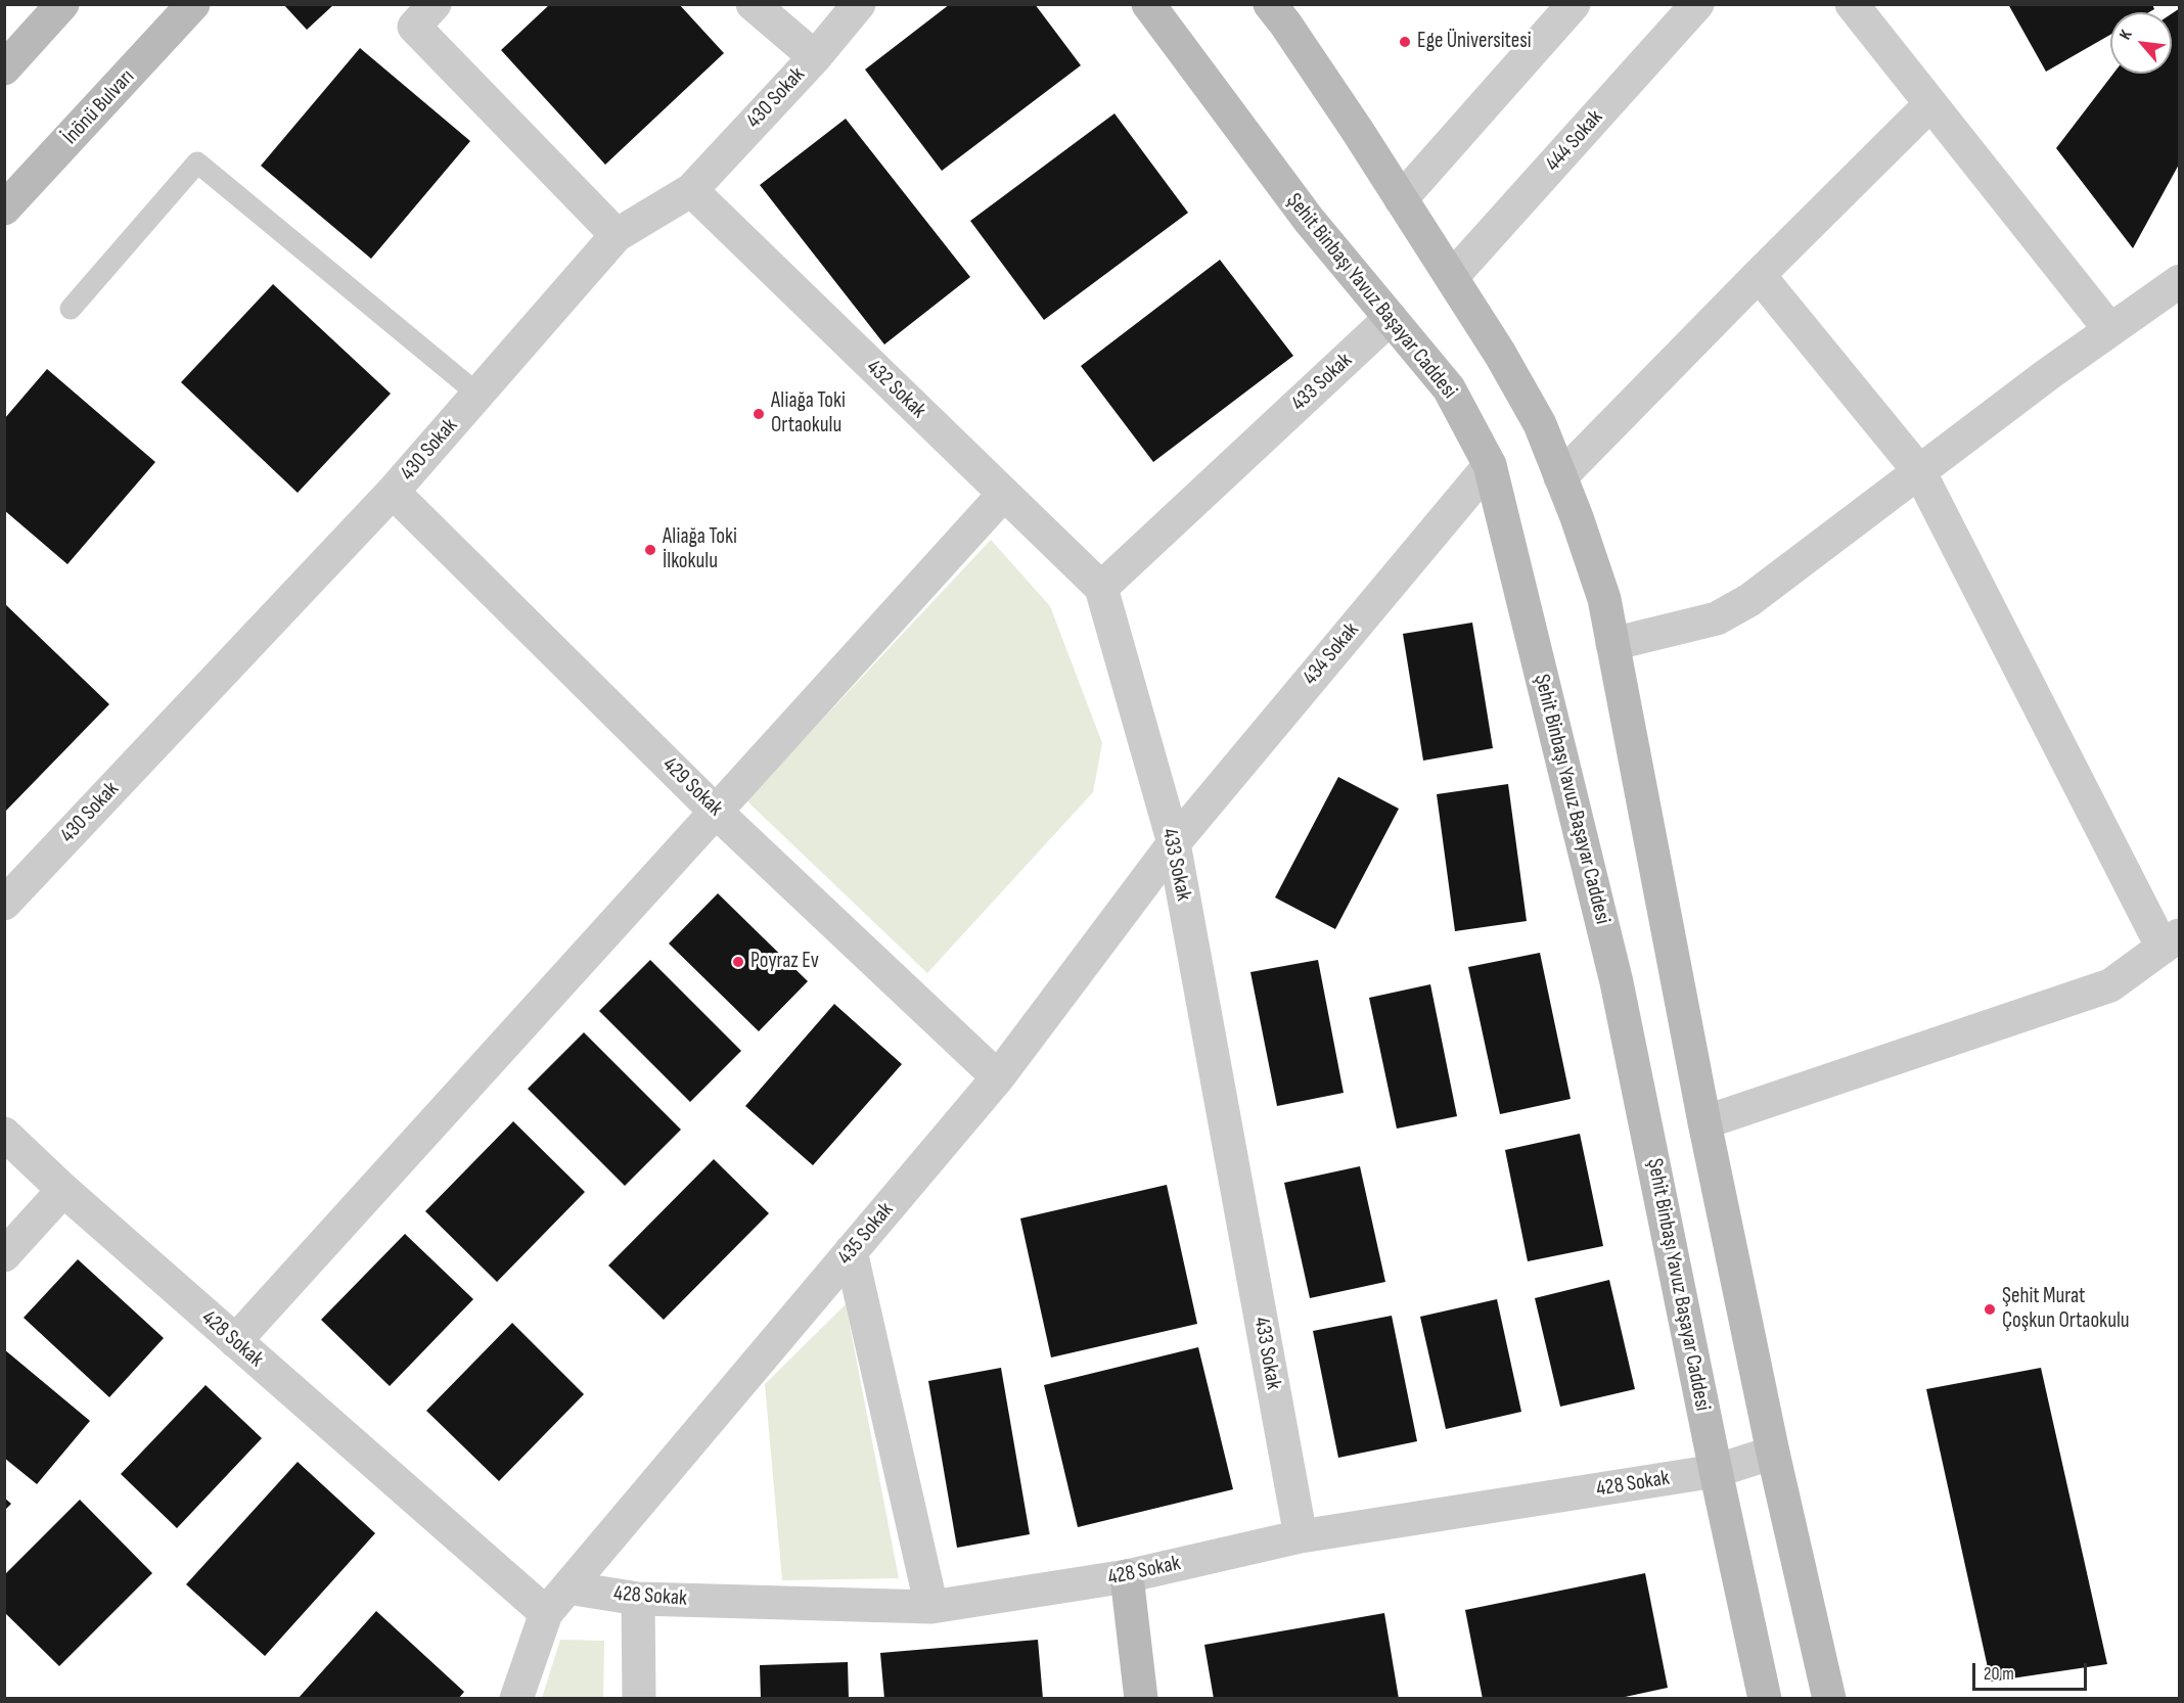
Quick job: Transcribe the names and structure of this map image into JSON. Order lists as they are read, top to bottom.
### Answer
{
  "streets": {
    "street": [
      "430 Sokak",
      "İnönü Bulvarı",
      "444 Sokak",
      "Şehit Binbaşı Yavuz Başayar Caddesi",
      "433 Sokak",
      "432 Sokak",
      "434 Sokak",
      "429 Sokak",
      "435 Sokak",
      "428 Sokak"
    ]
  },
  "crossings": [
    ["430 Sokak", "432 Sokak"],
    ["430 Sokak", "429 Sokak"],
    ["Şehit Binbaşı Yavuz Başayar Caddesi", "433 Sokak"],
    ["Şehit Binbaşı Yavuz Başayar Caddesi", "434 Sokak"],
    ["Şehit Binbaşı Yavuz Başayar Caddesi", "428 Sokak"],
    ["433 Sokak", "432 Sokak"],
    ["433 Sokak", "434 Sokak"],
    ["433 Sokak", "435 Sokak"],
    ["433 Sokak", "428 Sokak"],
    ["434 Sokak", "435 Sokak"],
    ["429 Sokak", "435 Sokak"],
    ["435 Sokak", "428 Sokak"]
  ],
  "places": [
    "Ege Üniversitesi",
    "Aliağa Toki Ortaokulu",
    "Aliağa Toki İlkokulu",
    "Poyraz Ev",
    "Şehit Murat Çoşkun Ortaokulu"
  ],
  "scale_bar": "20 m",
  "north": "top left"
}
